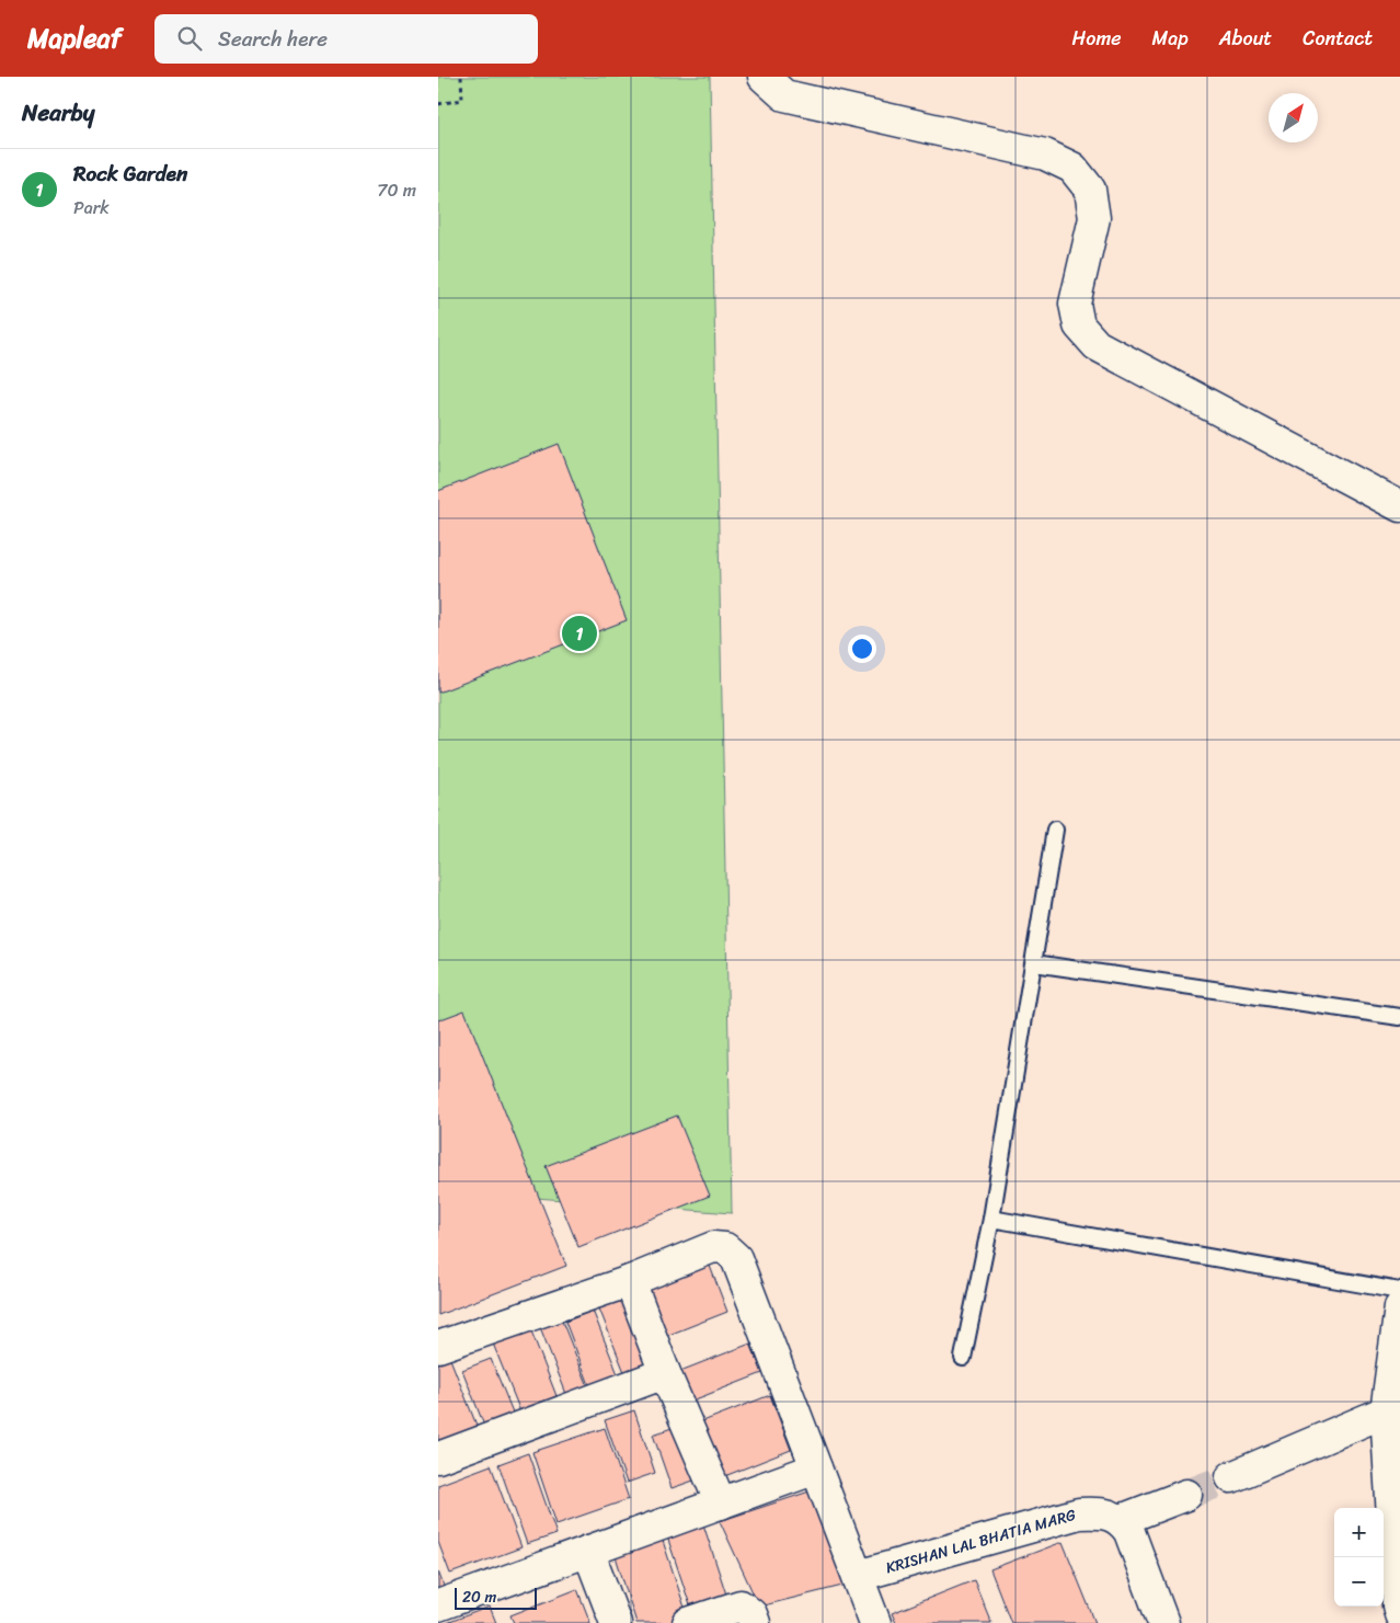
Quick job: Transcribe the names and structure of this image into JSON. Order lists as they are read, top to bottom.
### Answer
{
  "streets": {
    "street": ["KRISHAN LAL BHATIA MARG"]
  },
  "scale_bar": "20 m",
  "north": "top right",
  "page": {
    "header": "Mapleaf",
    "search": "Search here",
    "nav": [
      "Home",
      "Map",
      "About",
      "Contact"
    ],
    "heading": "Nearby",
    "list": [
      {
        "mark": "1",
        "name": "Rock Garden",
        "note": "Park",
        "value": "70 m"
      }
    ],
    "pins": "1",
    "map_buttons": ["+", "−"],
    "scale": "20 m"
  }
}
